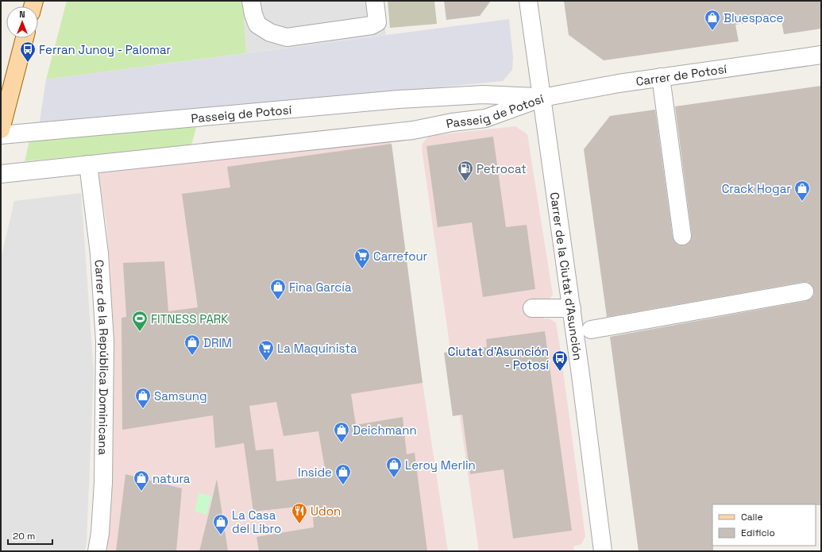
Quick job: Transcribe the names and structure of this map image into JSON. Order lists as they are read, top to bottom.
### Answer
{
  "streets": {
    "street": [
      "Carrer de Potosí",
      "Passeig de Potosí",
      "Carrer de la Ciutat d'Asunción",
      "Carrer de la República Dominicana"
    ]
  },
  "crossings": [
    ["Carrer de Potosí", "Passeig de Potosí"],
    ["Carrer de Potosí", "Carrer de la Ciutat d'Asunción"],
    ["Passeig de Potosí", "Carrer de la Ciutat d'Asunción"],
    ["Passeig de Potosí", "Carrer de la República Dominicana"]
  ],
  "places": {
    "shop": [
      "Bluespace",
      "Crack Hogar",
      "Fina García",
      "DRIM",
      "Samsung",
      "Deichmann",
      "Leroy Merlin",
      "Inside",
      "natura",
      "La Casa del Libro"
    ],
    "bus stop": ["Ferran Junoy - Palomar", "Ciutat d'Asunción - Potosí"],
    "fuel station": ["Petrocat"],
    "supermarket": ["Carrefour", "La Maquinista"],
    "sports": ["FITNESS PARK"],
    "restaurant": ["Udon"]
  },
  "legend": ["Calle", "Edificio"],
  "scale_bar": "20 m",
  "north": "top"
}
